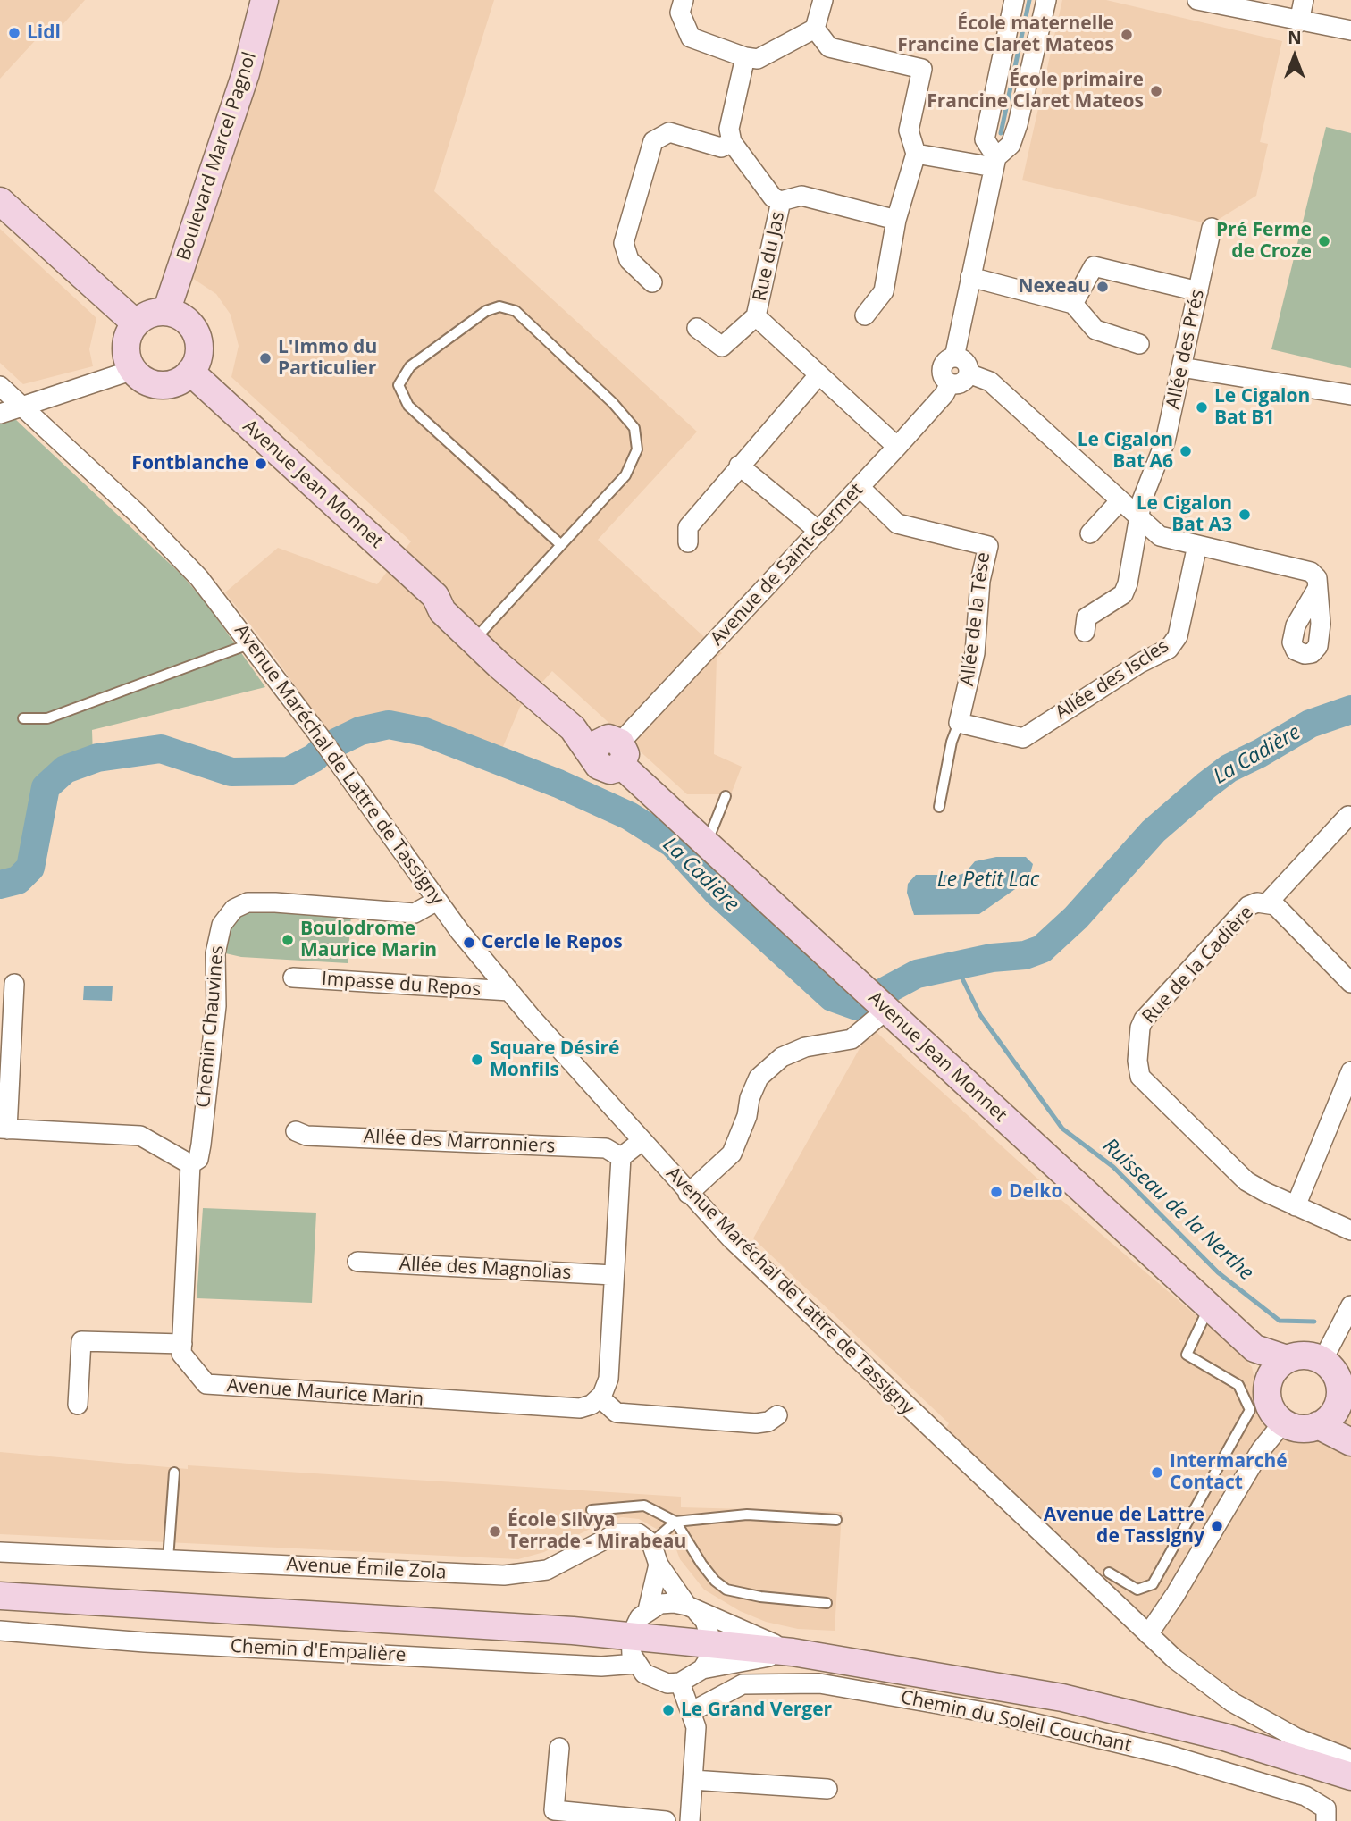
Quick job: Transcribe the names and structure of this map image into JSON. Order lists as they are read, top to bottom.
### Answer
{
  "streets": {
    "street": [
      "Boulevard Marcel Pagnol",
      "Rue du Jas",
      "Allée des Prés",
      "Avenue Jean Monnet",
      "Avenue de Saint-Germet",
      "Allée de la Tèse",
      "Allée des Iscles",
      "Avenue Maréchal de Lattre de Tassigny",
      "Rue de la Cadière",
      "Impasse du Repos",
      "Chemin Chauvines",
      "Allée des Marronniers",
      "Allée des Magnolias",
      "Avenue Maurice Marin",
      "Avenue Émile Zola",
      "Chemin d'Empalière",
      "Chemin du Soleil Couchant"
    ]
  },
  "crossings": [
    ["Boulevard Marcel Pagnol", "Avenue Jean Monnet"],
    ["Rue du Jas", "Avenue de Saint-Germet"],
    ["Avenue Jean Monnet", "Avenue de Saint-Germet"],
    ["Avenue de Saint-Germet", "Allée de la Tèse"],
    ["Allée de la Tèse", "Allée des Iscles"],
    ["Avenue Maréchal de Lattre de Tassigny", "Impasse du Repos"],
    ["Avenue Maréchal de Lattre de Tassigny", "Chemin Chauvines"],
    ["Chemin Chauvines", "Avenue Maurice Marin"]
  ],
  "water": ["La Cadière", "Le Petit Lac", "Ruisseau de la Nerthe"],
  "places": [
    "Lidl",
    "École maternelle Francine Claret Mateos",
    "École primaire Francine Claret Mateos",
    "Pré Ferme de Croze",
    "Nexeau",
    "L'Immo du Particulier",
    "Le Cigalon Bat B1",
    "Le Cigalon Bat A6",
    "Fontblanche",
    "Le Cigalon Bat A3",
    "Boulodrome Maurice Marin",
    "Cercle le Repos",
    "Square Désiré Monfils",
    "Delko",
    "Intermarché Contact",
    "Avenue de Lattre de Tassigny",
    "École Silvya Terrade - Mirabeau",
    "Le Grand Verger"
  ],
  "north": "top"
}
